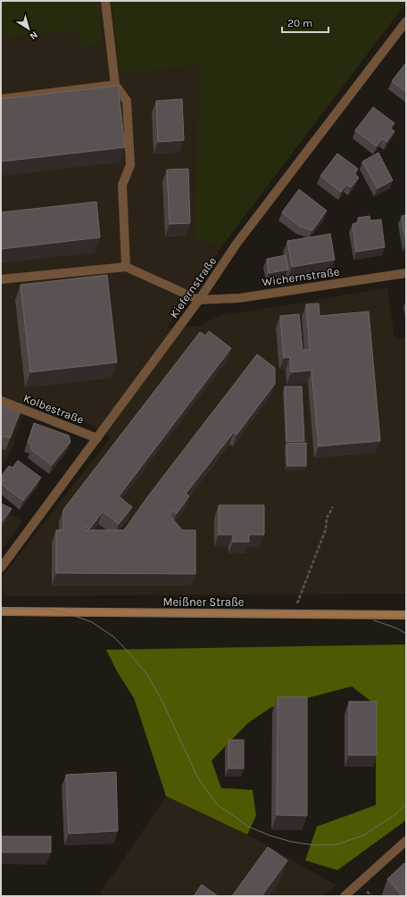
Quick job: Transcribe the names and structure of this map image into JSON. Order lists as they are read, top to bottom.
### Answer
{
  "streets": {
    "main road": ["Meißner Straße"],
    "street": ["Wichernstraße", "Kiefernstraße", "Kolbestraße"]
  },
  "crossings": [
    ["Wichernstraße", "Kiefernstraße"],
    ["Kiefernstraße", "Kolbestraße"]
  ],
  "scale_bar": "20 m",
  "north": "bottom right"
}
